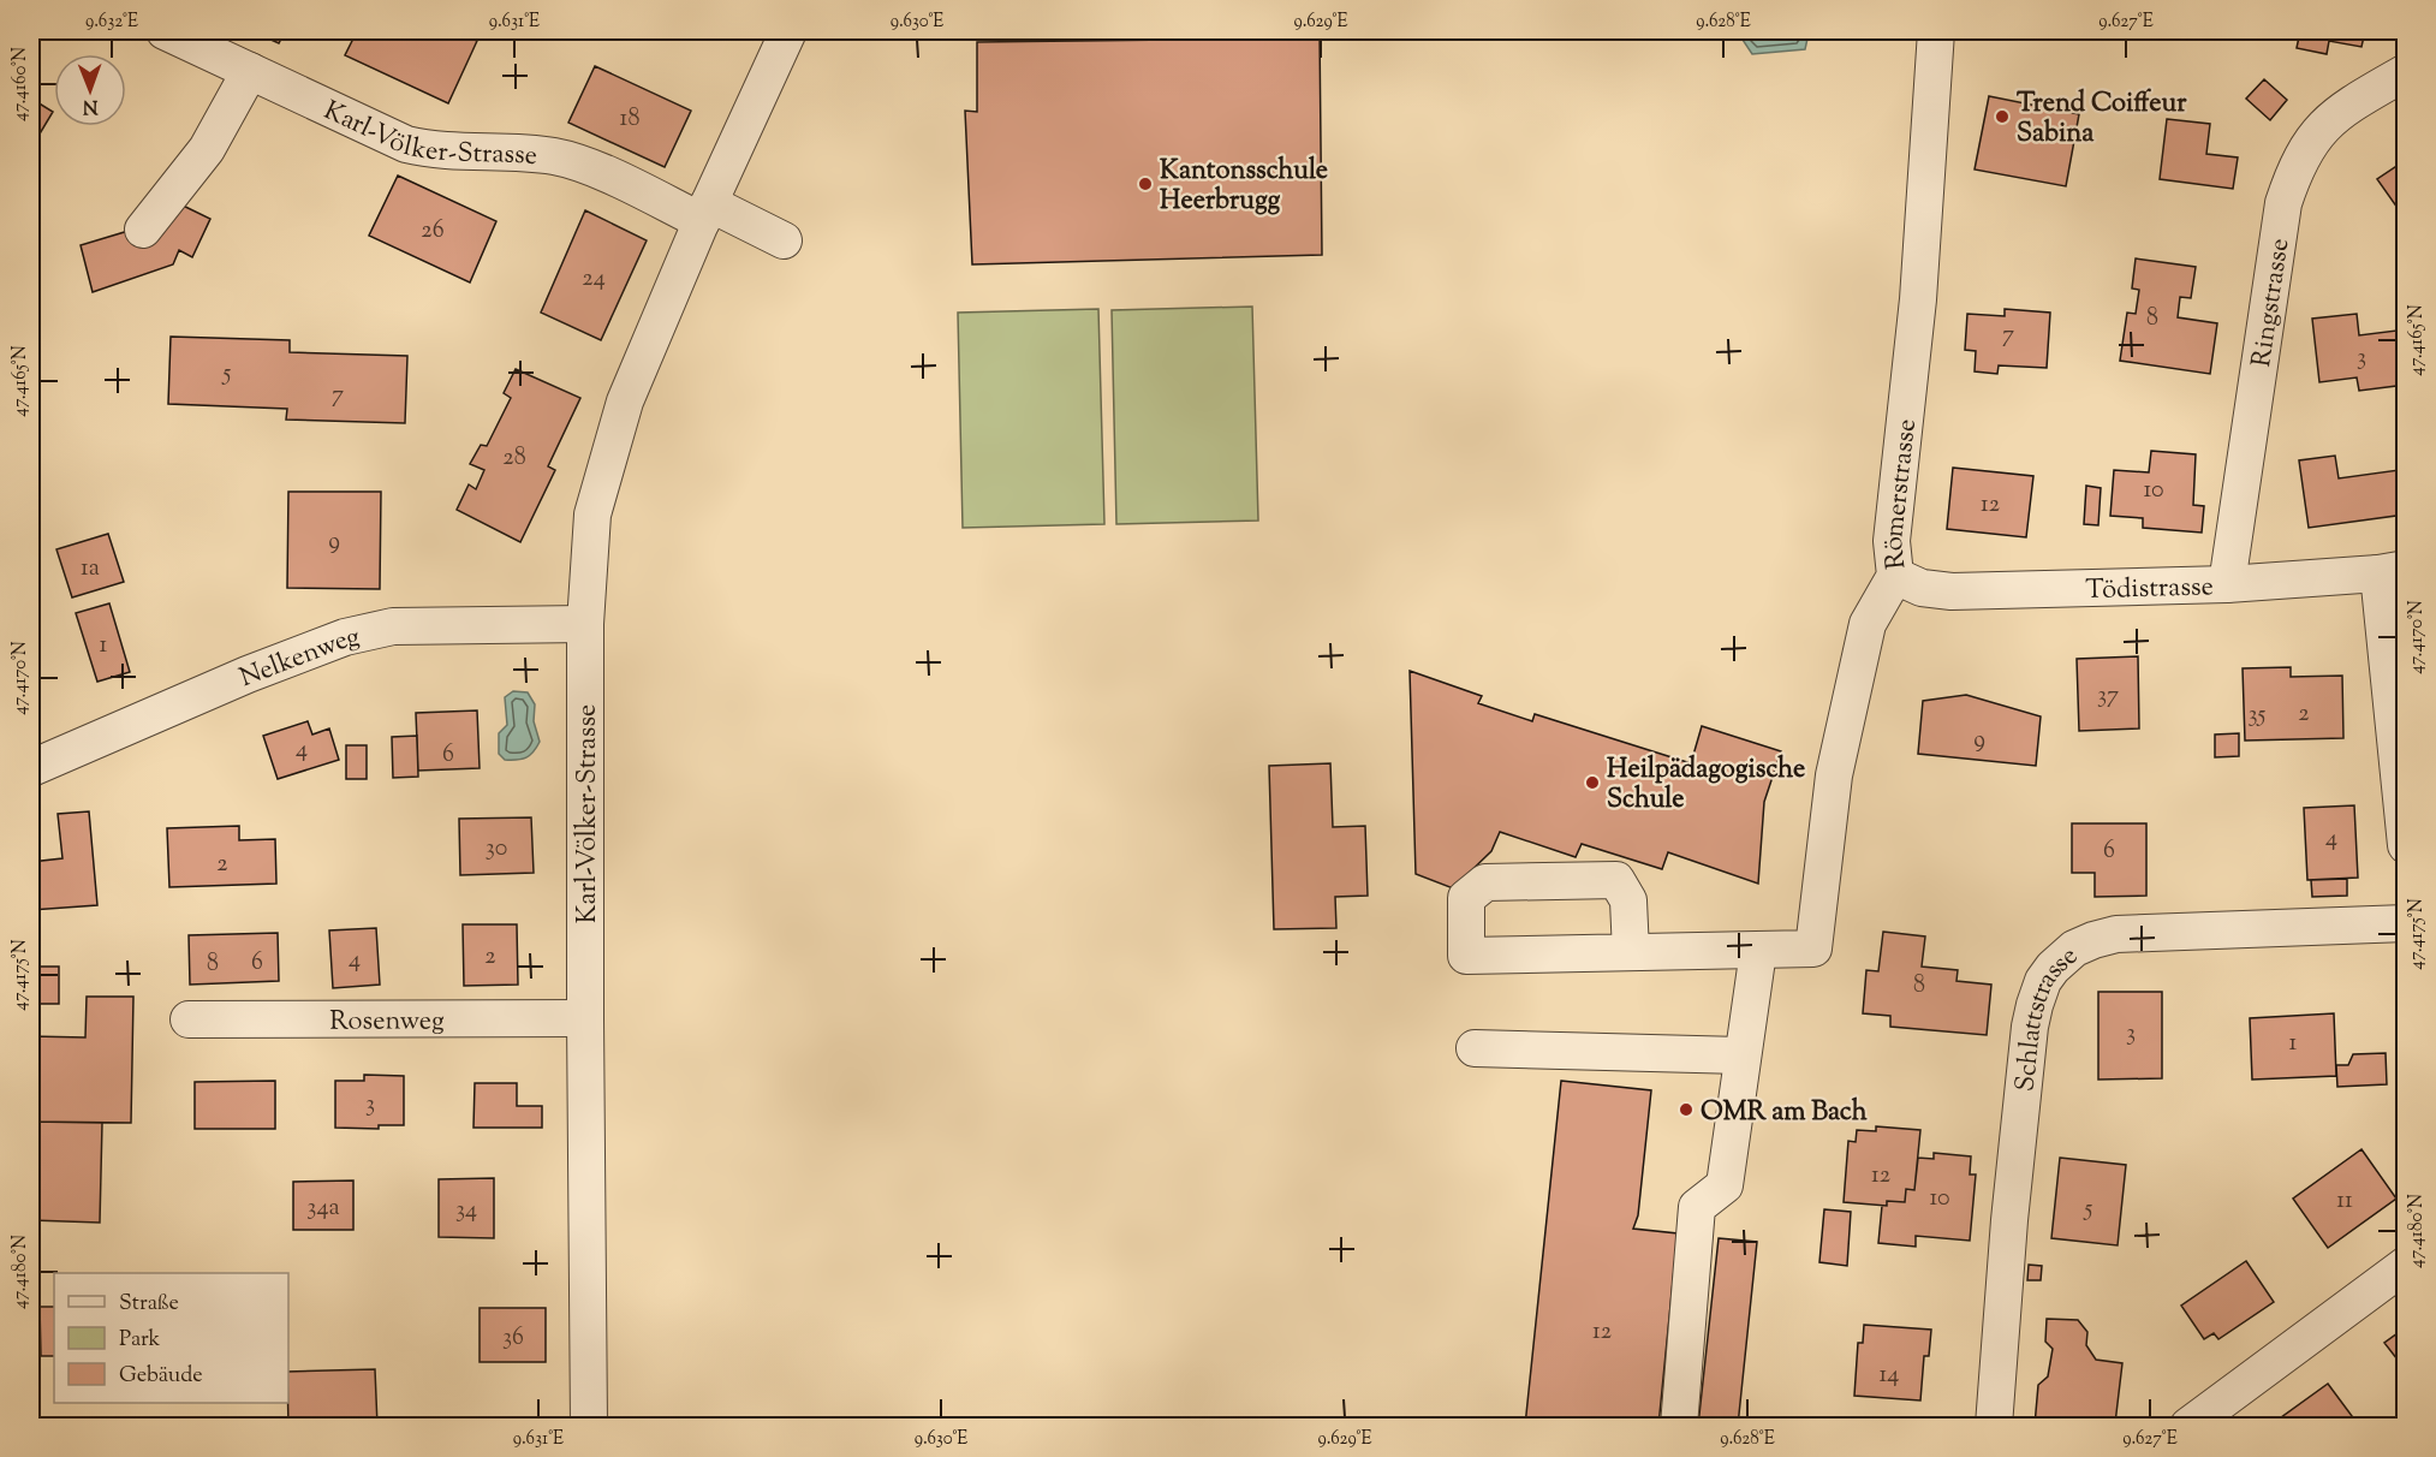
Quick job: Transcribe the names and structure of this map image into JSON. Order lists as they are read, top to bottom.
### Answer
{
  "streets": {
    "street": [
      "Karl-Völker-Strasse",
      "Ringstrasse",
      "Römerstrasse",
      "Tödistrasse",
      "Nelkenweg",
      "Rosenweg",
      "Schlattstrasse"
    ]
  },
  "crossings": [
    ["Karl-Völker-Strasse", "Nelkenweg"],
    ["Karl-Völker-Strasse", "Rosenweg"],
    ["Ringstrasse", "Tödistrasse"],
    ["Römerstrasse", "Tödistrasse"]
  ],
  "places": [
    "Trend Coiffeur Sabina",
    "Kantonsschule Heerbrugg",
    "Heilpädagogische Schule",
    "OMR am Bach"
  ],
  "house_numbers": [
    "18",
    "26",
    "24",
    "8",
    "7",
    "3",
    "5",
    "7",
    "28",
    "10",
    "12",
    "9",
    "1a",
    "1",
    "37",
    "2",
    "35",
    "9",
    "4",
    "6",
    "4",
    "30",
    "6",
    "2",
    "2",
    "4",
    "6",
    "8",
    "8",
    "3",
    "1",
    "3",
    "12",
    "10",
    "11",
    "34a",
    "5",
    "34",
    "12",
    "36",
    "14"
  ],
  "legend": ["Straße", "Park", "Gebäude"],
  "north": "bottom",
  "coordinates": [
    "9.632°E",
    "9.631°E",
    "9.630°E",
    "9.629°E",
    "9.628°E",
    "9.627°E",
    "47.4160°N",
    "47.4165°N",
    "47.4170°N",
    "47.4175°N",
    "47.4180°N"
  ]
}
